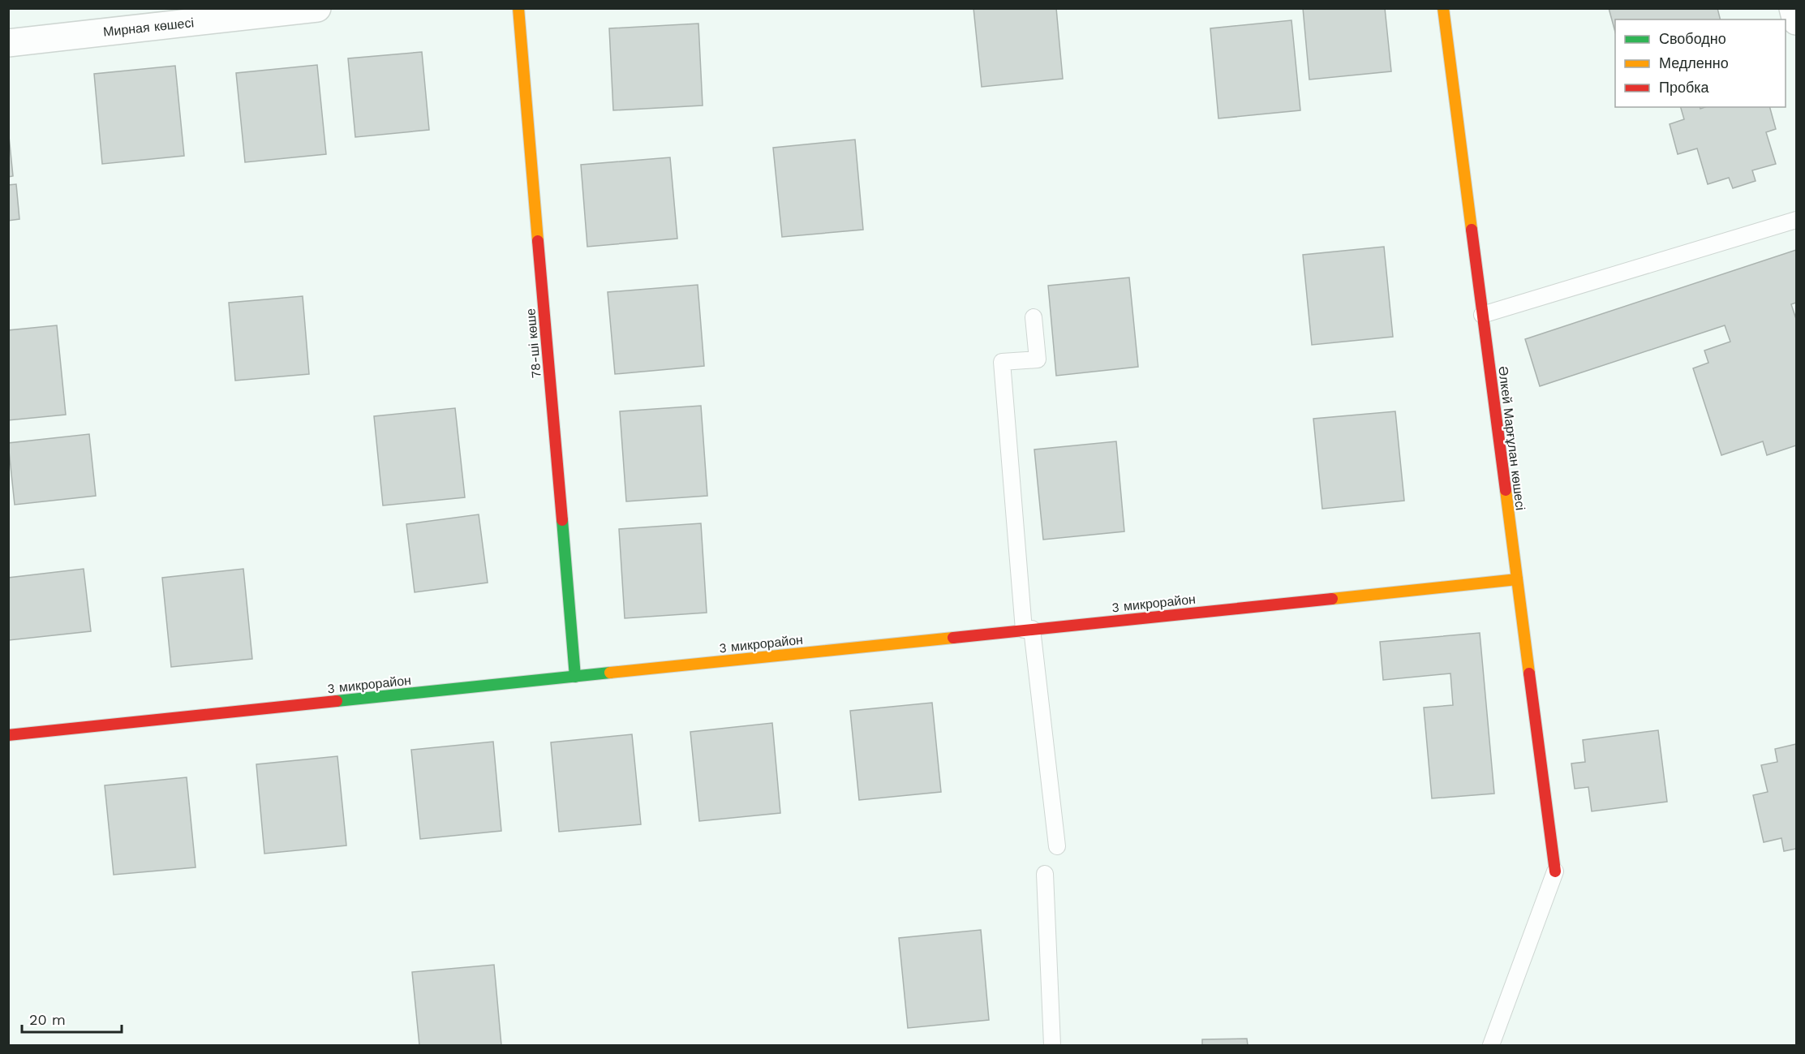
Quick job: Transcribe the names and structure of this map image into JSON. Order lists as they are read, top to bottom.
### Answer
{
  "streets": {
    "street": [
      "Мирная көшесі",
      "78-ші көше",
      "Әлкей Марғұлан көшесі",
      "3 микрорайон"
    ]
  },
  "crossings": [
    ["78-ші көше", "3 микрорайон"],
    ["Әлкей Марғұлан көшесі", "3 микрорайон"]
  ],
  "legend": ["Свободно", "Медленно", "Пробка"],
  "scale_bar": "20 m"
}
